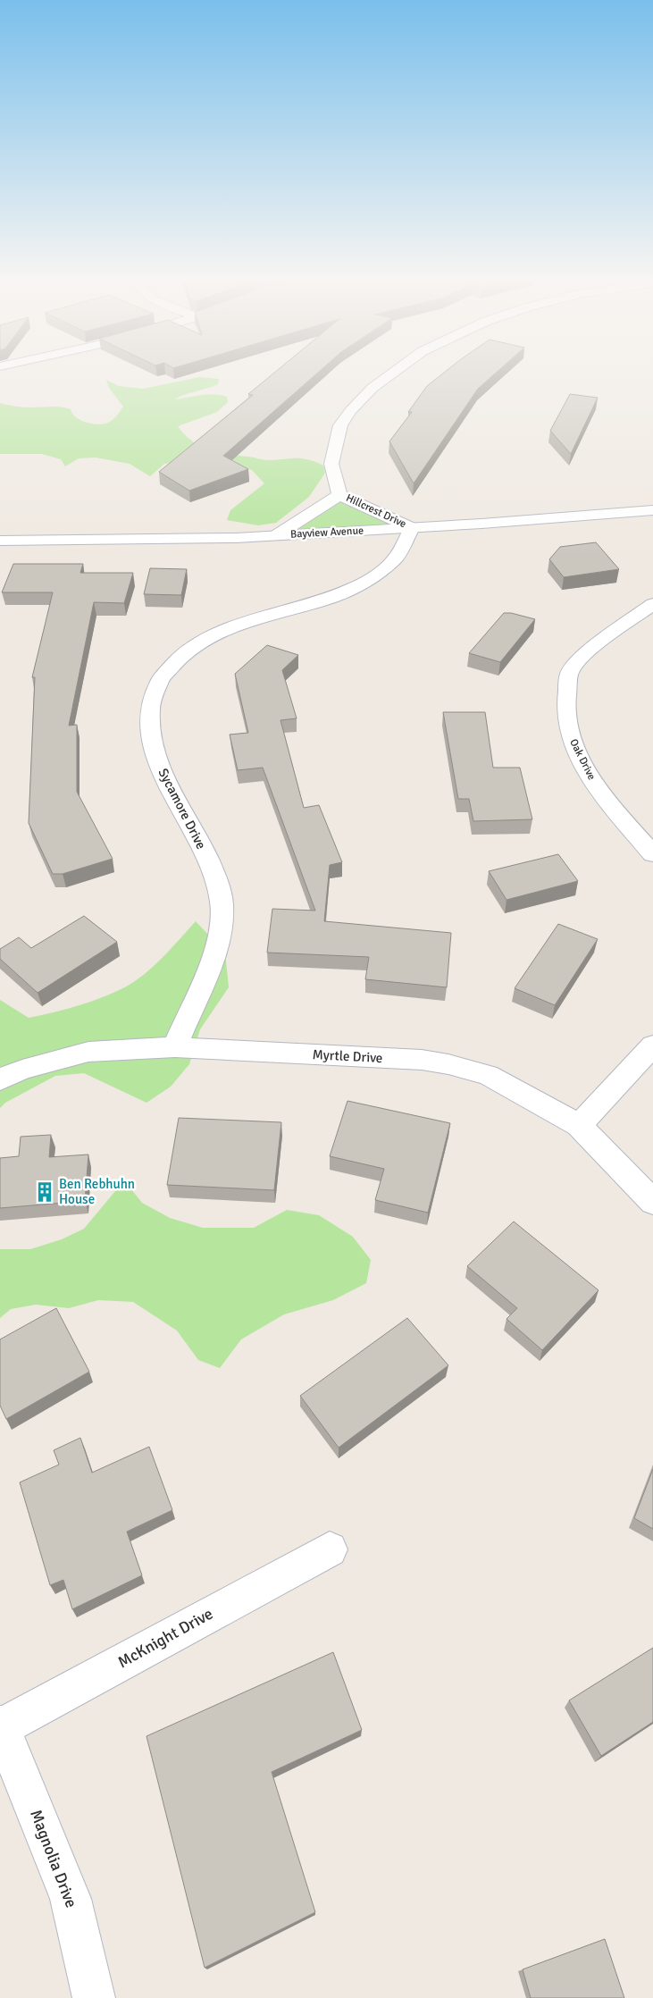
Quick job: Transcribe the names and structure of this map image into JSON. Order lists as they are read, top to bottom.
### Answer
{
  "streets": {
    "street": [
      "Hillcrest Drive",
      "Bayview Avenue",
      "Oak Drive",
      "Sycamore Drive",
      "Myrtle Drive",
      "McKnight Drive",
      "Magnolia Drive"
    ]
  },
  "crossings": [
    ["Hillcrest Drive", "Bayview Avenue"],
    ["Hillcrest Drive", "Sycamore Drive"],
    ["Bayview Avenue", "Sycamore Drive"],
    ["Sycamore Drive", "Myrtle Drive"],
    ["McKnight Drive", "Magnolia Drive"]
  ],
  "places": {
    "building": ["Ben Rebhuhn House"]
  }
}
